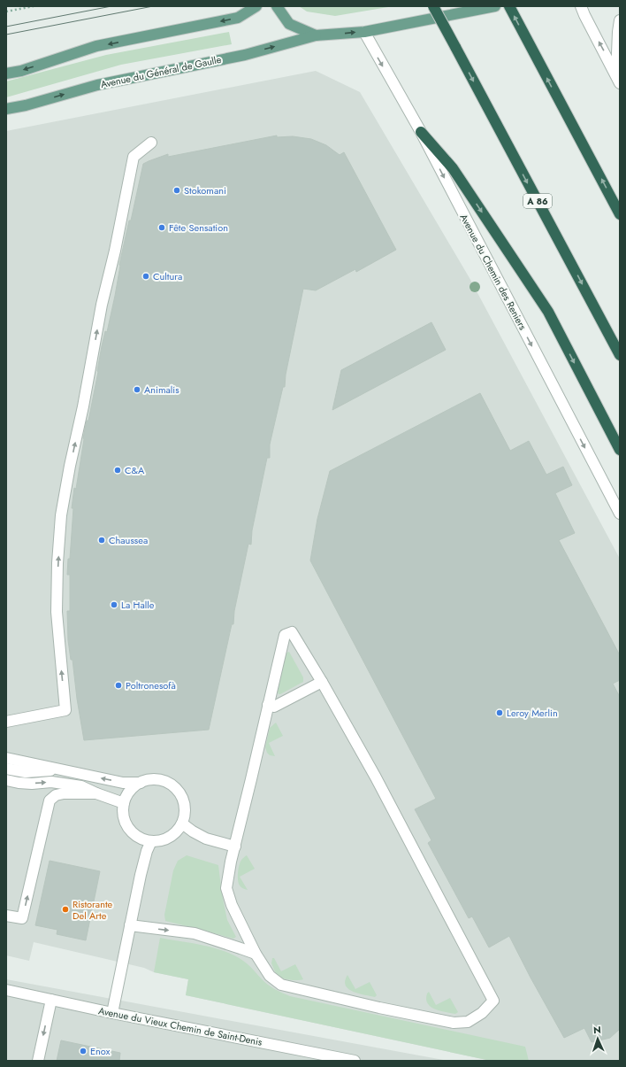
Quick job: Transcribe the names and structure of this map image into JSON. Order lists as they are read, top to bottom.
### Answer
{
  "streets": {
    "highway": ["A 86"],
    "main road": ["Avenue du Général de Gaulle"],
    "street": ["Avenue du Chemin des Reniers", "Avenue du Vieux Chemin de Saint-Denis"]
  },
  "crossings": [
    ["Avenue du Général de Gaulle", "Avenue du Chemin des Reniers"]
  ],
  "one_way": ["Avenue du Chemin des Reniers"],
  "places": [
    "Stokomani",
    "Fête Sensation",
    "Cultura",
    "Animalis",
    "C&A",
    "Chaussea",
    "La Halle",
    "Poltronesofà",
    "Leroy Merlin",
    "Ristorante Del Arte",
    "Enox"
  ],
  "north": "top"
}
